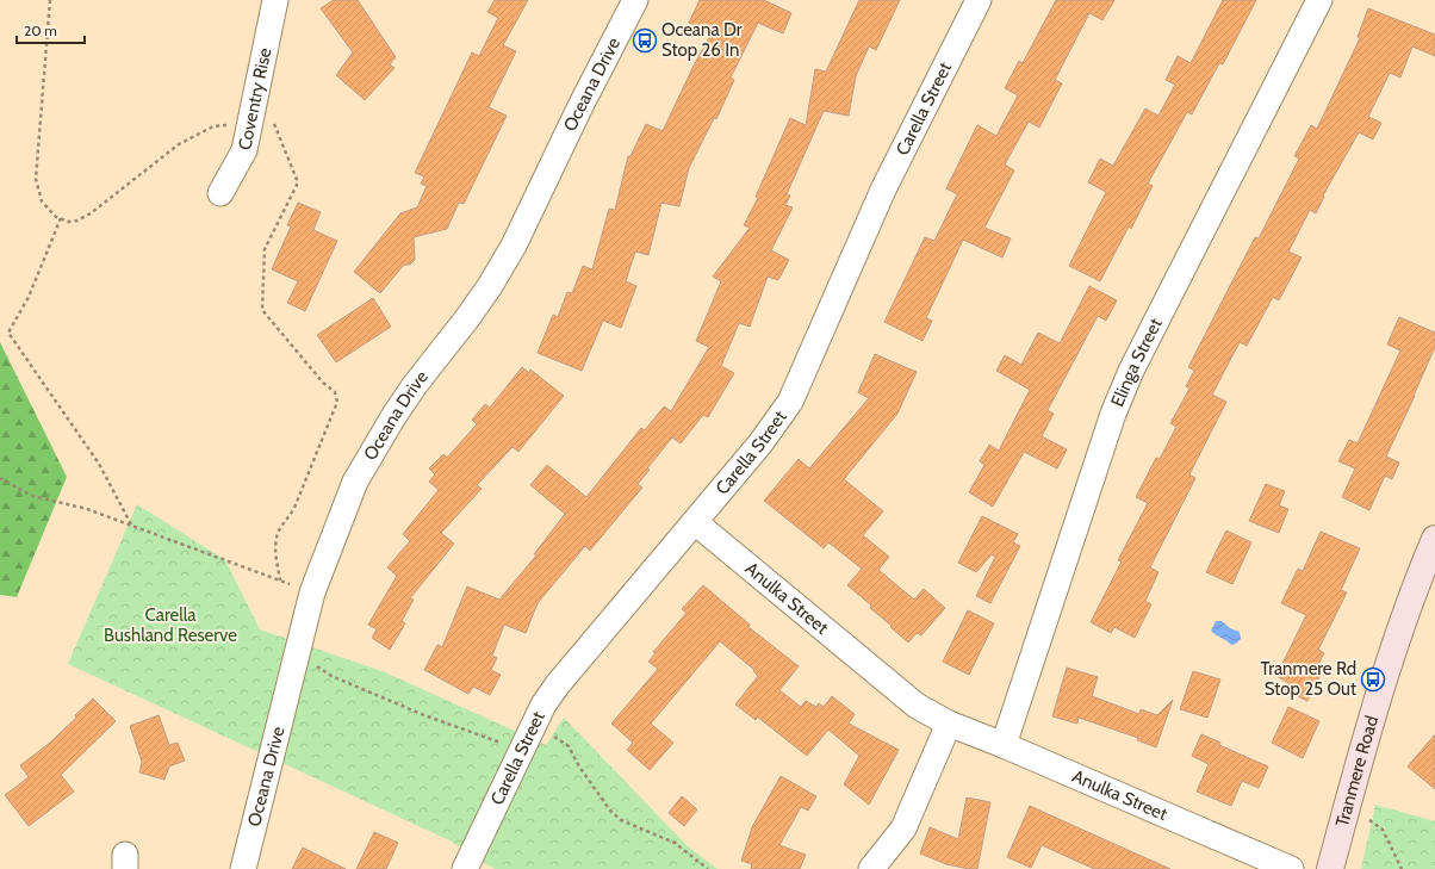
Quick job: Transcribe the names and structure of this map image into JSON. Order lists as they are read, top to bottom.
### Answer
{
  "streets": {
    "street": [
      "Oceana Drive",
      "Coventry Rise",
      "Carella Street",
      "Elinga Street",
      "Anulka Street",
      "Tranmere Road"
    ]
  },
  "crossings": [
    ["Carella Street", "Anulka Street"],
    ["Elinga Street", "Anulka Street"]
  ],
  "parks": ["Carella Bushland Reserve"],
  "places": {
    "bus stop": ["Oceana Dr Stop 26 In", "Tranmere Rd Stop 25 Out"]
  },
  "scale_bar": "20 m"
}
